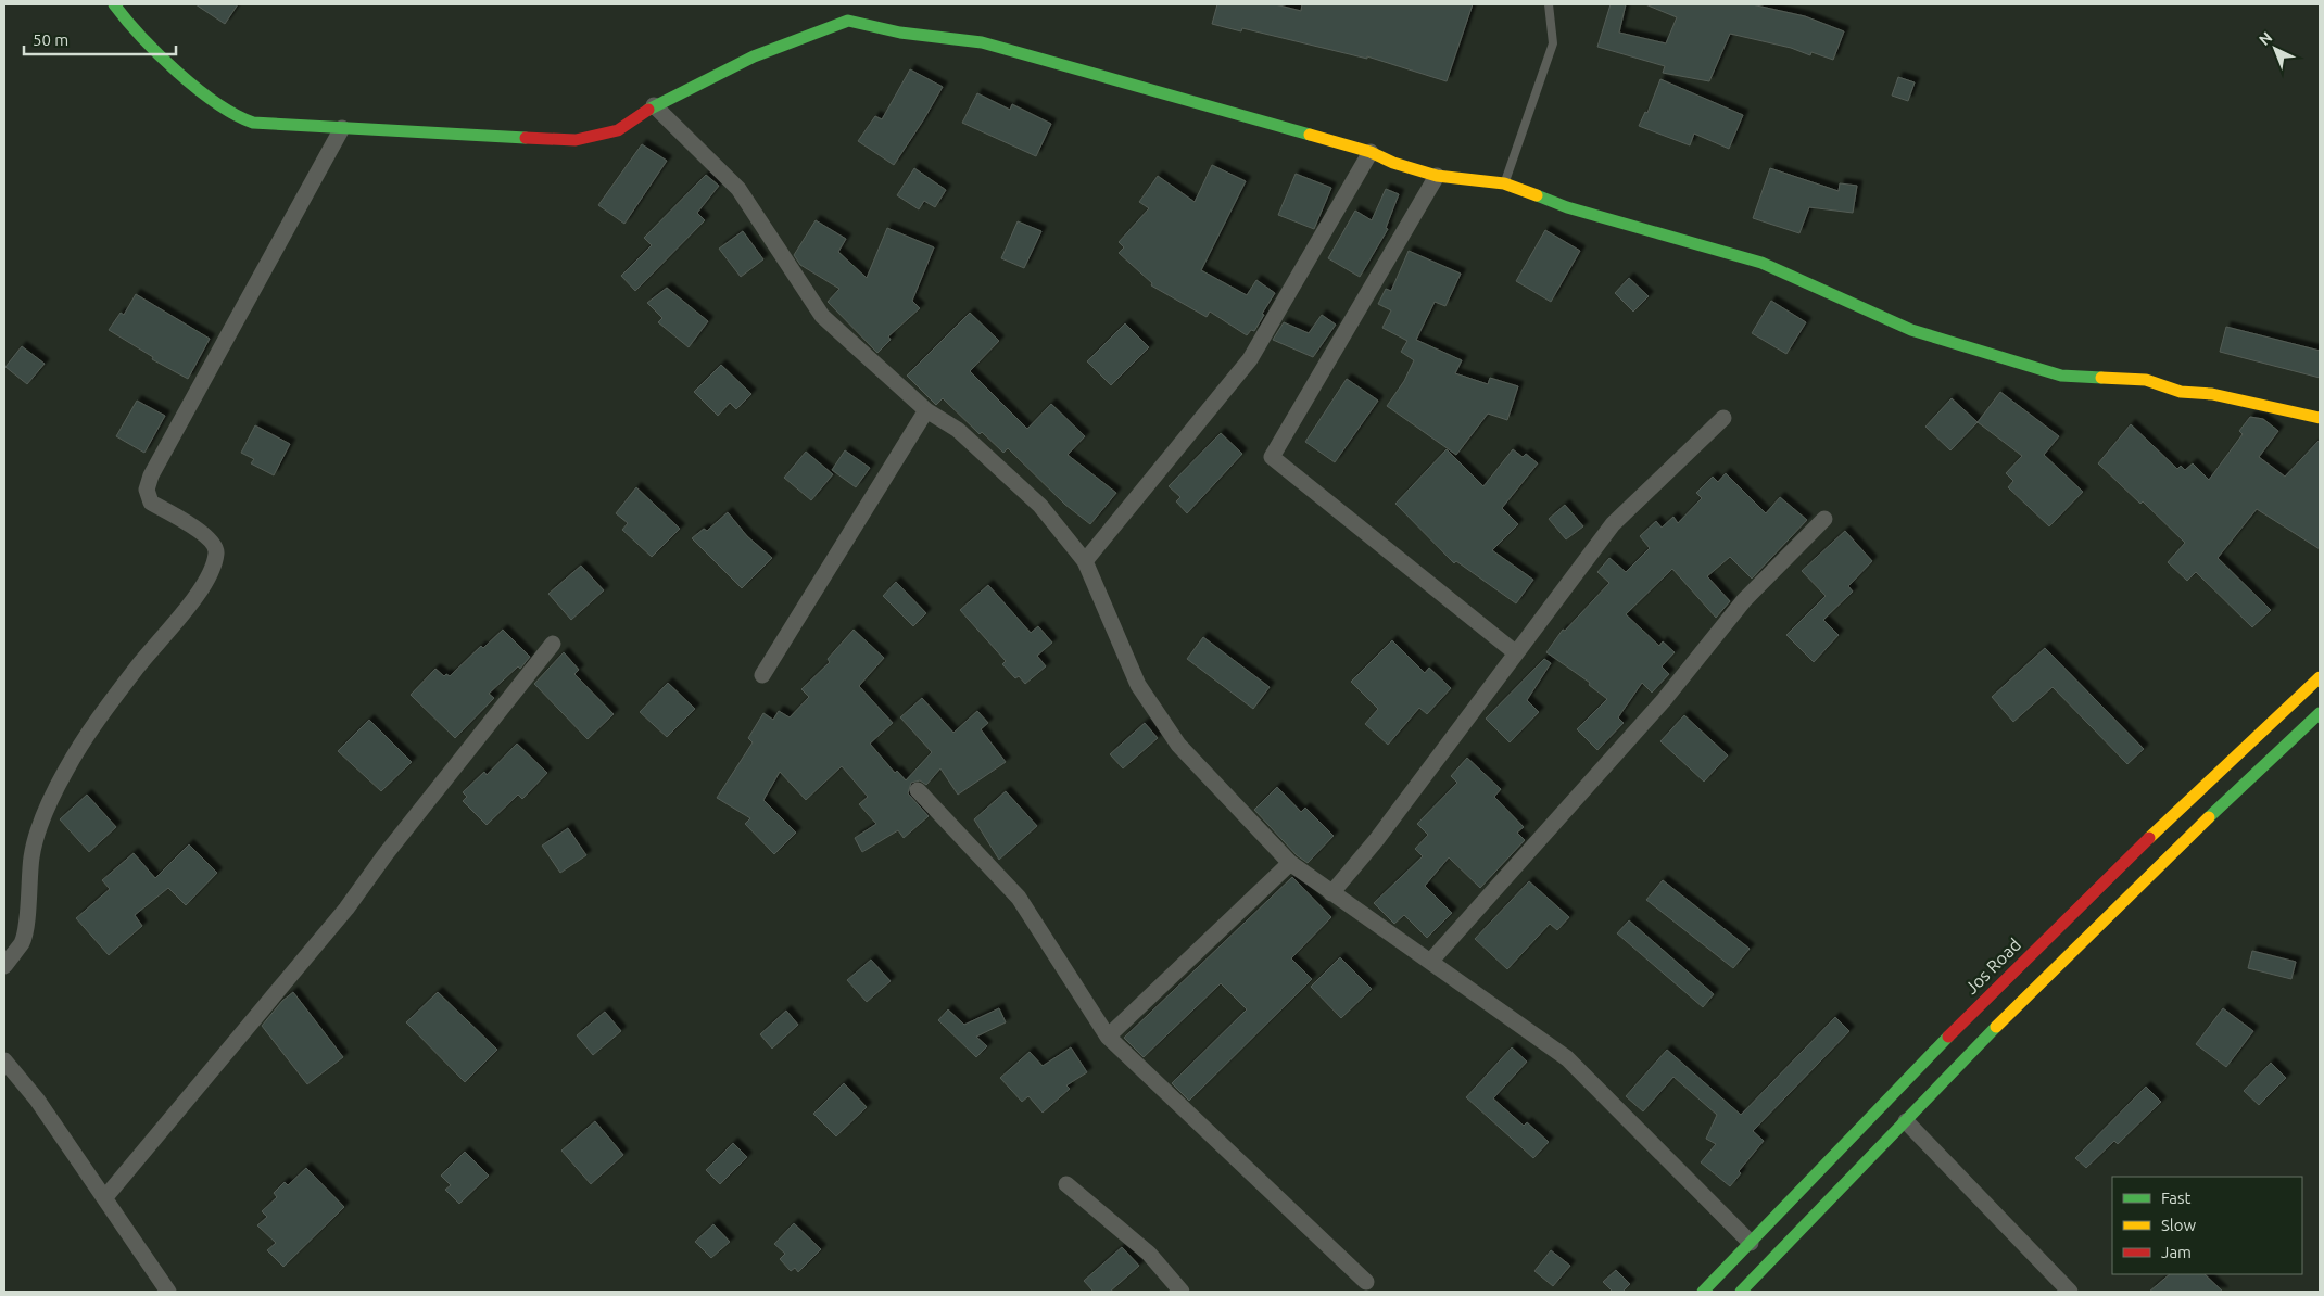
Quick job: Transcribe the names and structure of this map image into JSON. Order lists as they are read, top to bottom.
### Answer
{
  "streets": {
    "main road": ["Jos Road"]
  },
  "legend": ["Fast", "Slow", "Jam"],
  "scale_bar": "50 m",
  "north": "top left"
}
